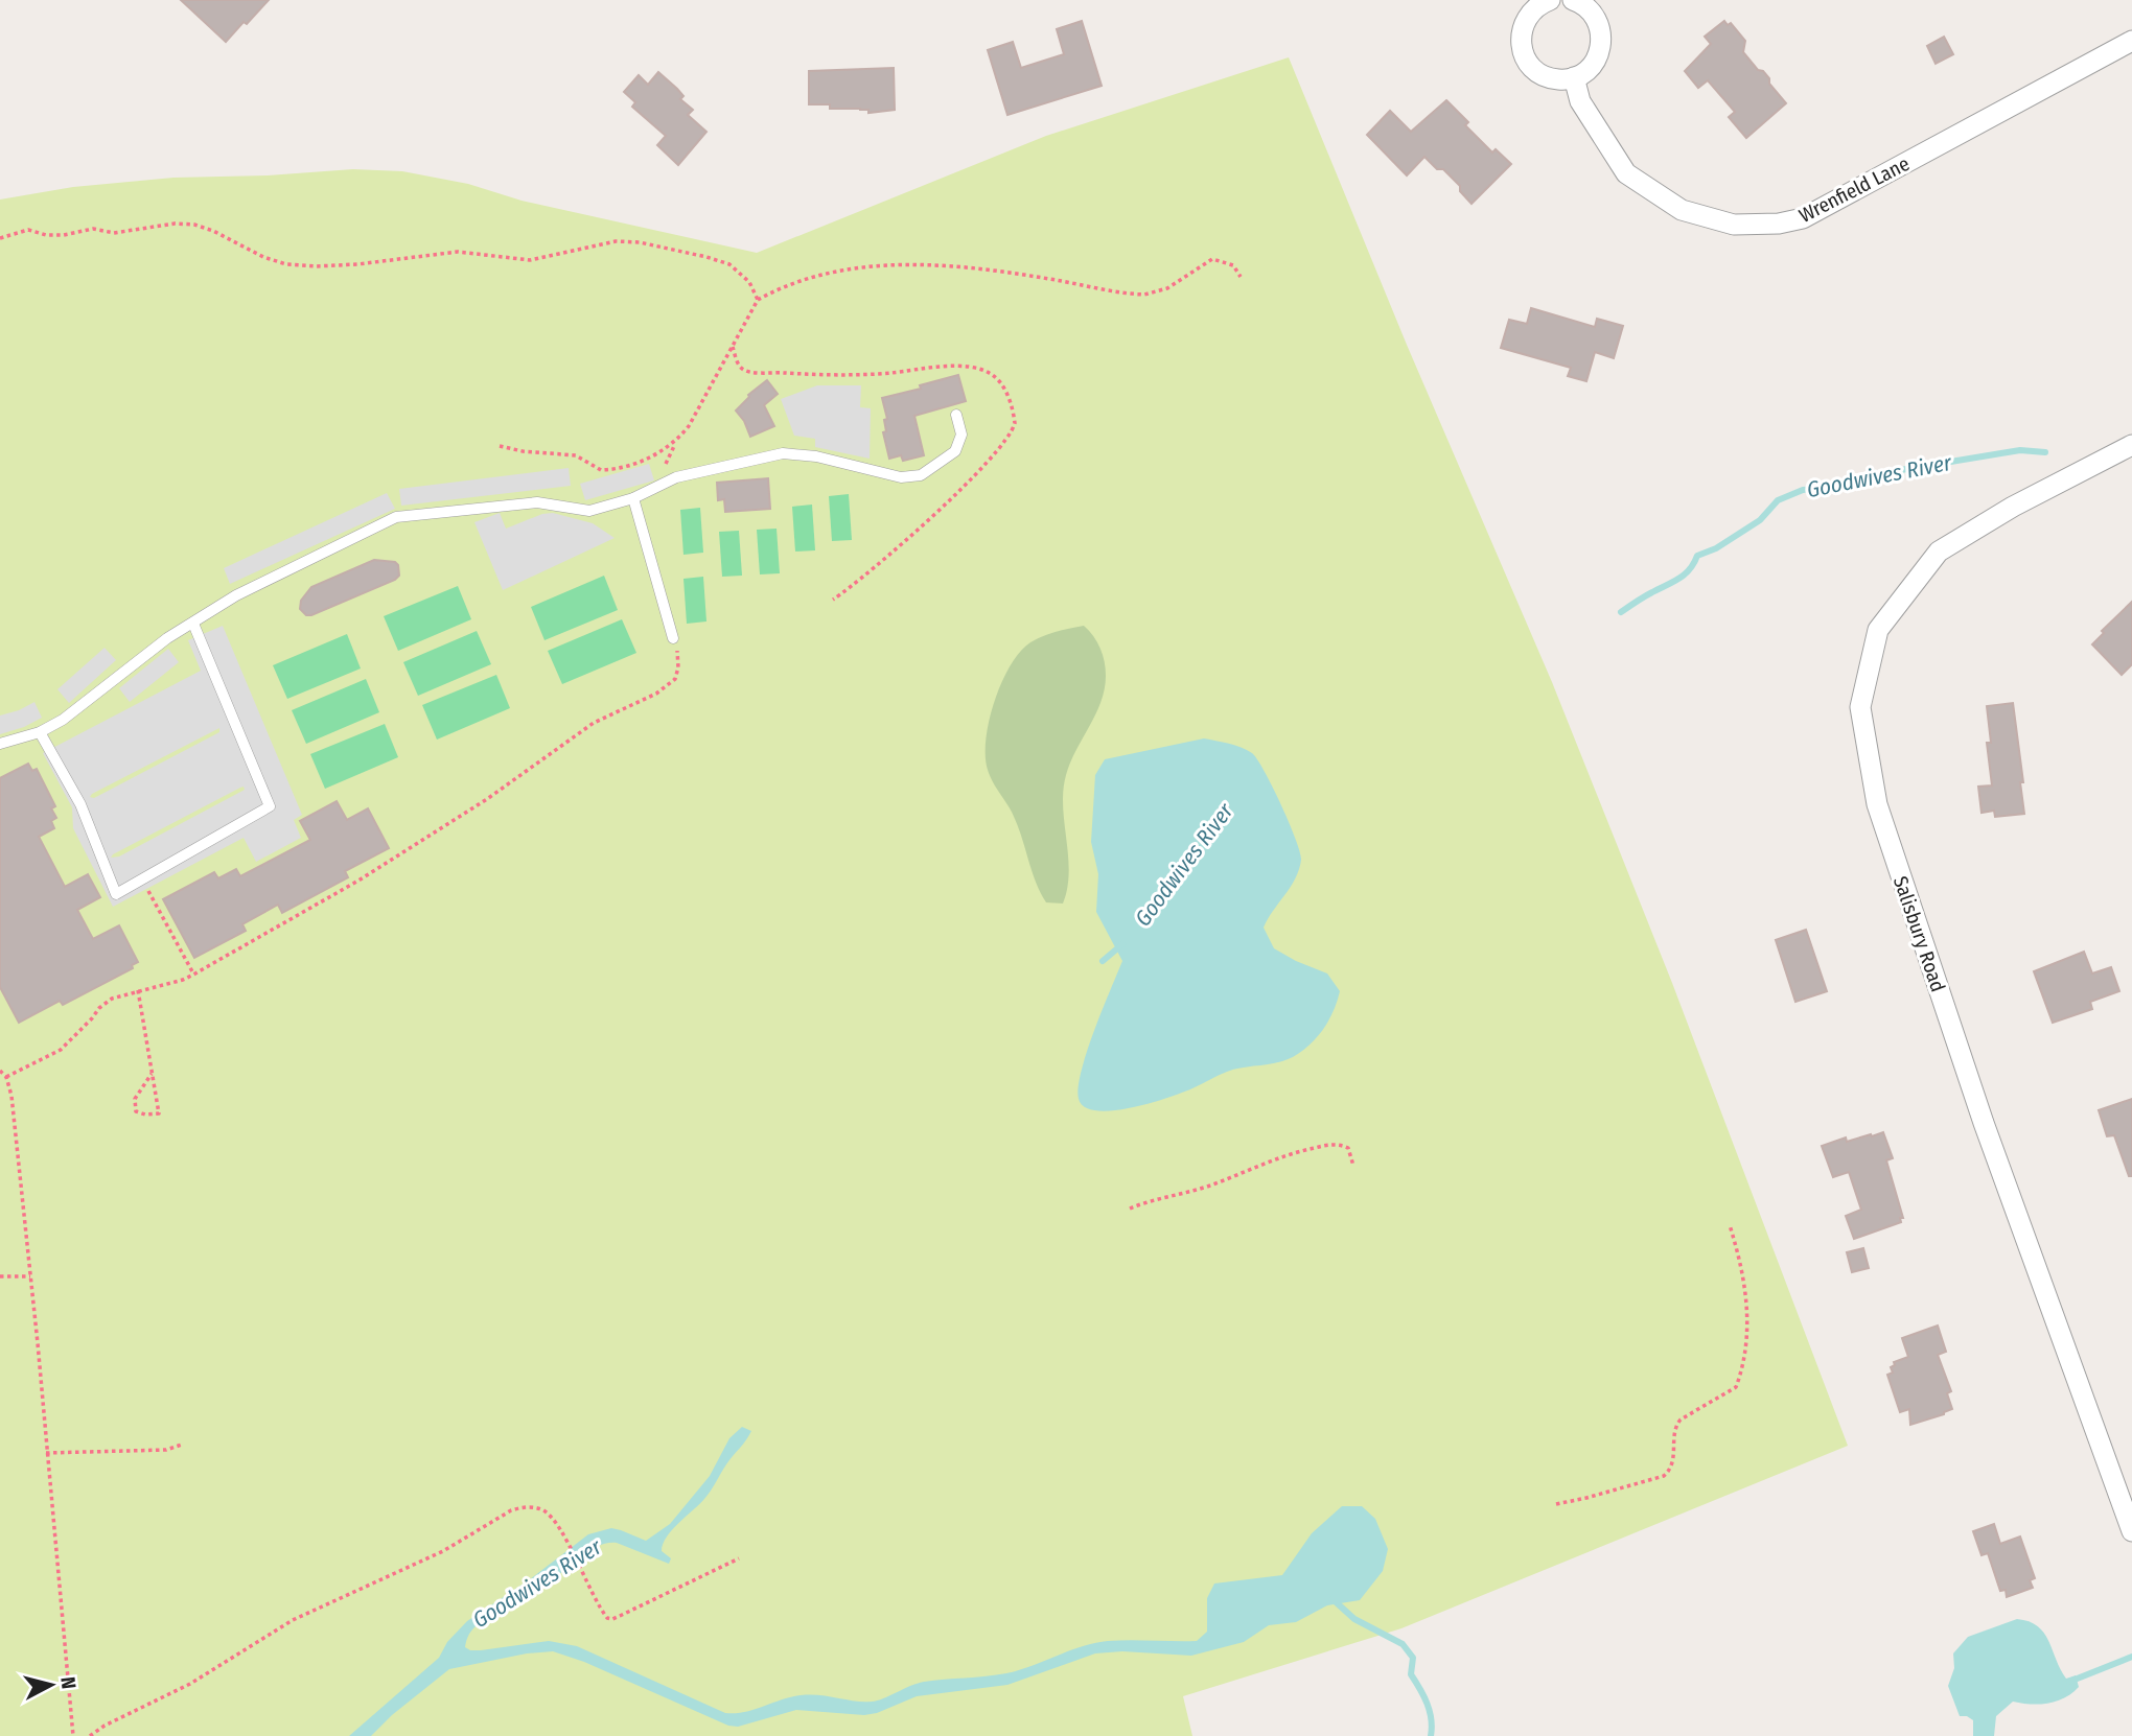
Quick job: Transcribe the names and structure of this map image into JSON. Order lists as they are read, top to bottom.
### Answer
{
  "streets": {
    "street": ["Wrenfield Lane", "Salisbury Road"]
  },
  "water": ["Goodwives River"],
  "north": "right"
}
